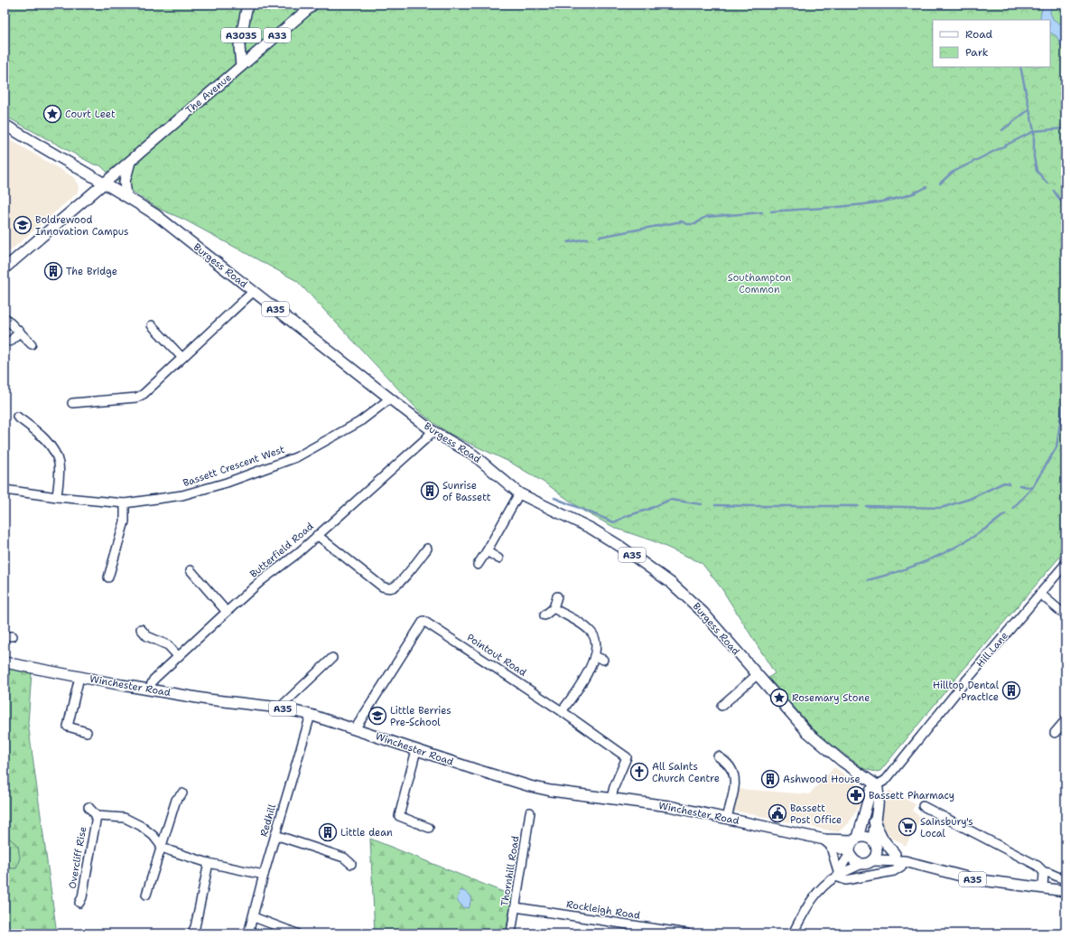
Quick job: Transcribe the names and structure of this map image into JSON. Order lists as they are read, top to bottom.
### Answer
{
  "streets": {
    "main road": [
      "A3035",
      "A33",
      "The Avenue",
      "Burgess Road",
      "A35",
      "Hill Lane",
      "Winchester Road"
    ],
    "street": [
      "Bassett Crescent West",
      "Butterfield Road",
      "Pointout Road",
      "Redhill",
      "Overcliff Rise",
      "Thornhill Road",
      "Rockleigh Road"
    ]
  },
  "crossings": [
    ["A3035", "The Avenue"],
    ["A33", "The Avenue"],
    ["A33", "Burgess Road"],
    ["The Avenue", "Burgess Road"],
    ["Burgess Road", "Bassett Crescent West"],
    ["Burgess Road", "Butterfield Road"],
    ["Burgess Road", "Hill Lane"],
    ["A35", "Hill Lane"],
    ["A35", "Winchester Road"],
    ["Butterfield Road", "Winchester Road"],
    ["Hill Lane", "Winchester Road"],
    ["Pointout Road", "Winchester Road"],
    ["Winchester Road", "Redhill"],
    ["Thornhill Road", "Rockleigh Road"]
  ],
  "parks": ["Southampton Common"],
  "places": {
    "place": ["Court Leet", "Rosemary Stone"],
    "school or university": ["Boldrewood Innovation Campus", "Little Berries Pre-School"],
    "building": [
      "The Bridge",
      "Sunrise of Bassett",
      "Hilltop Dental Practice",
      "Ashwood House",
      "Little dean"
    ],
    "church": ["All Saints Church Centre"],
    "pharmacy": ["Bassett Pharmacy"],
    "public building": ["Bassett Post Office"],
    "supermarket": ["Sainsbury's Local"]
  },
  "legend": ["Road", "Park"]
}
